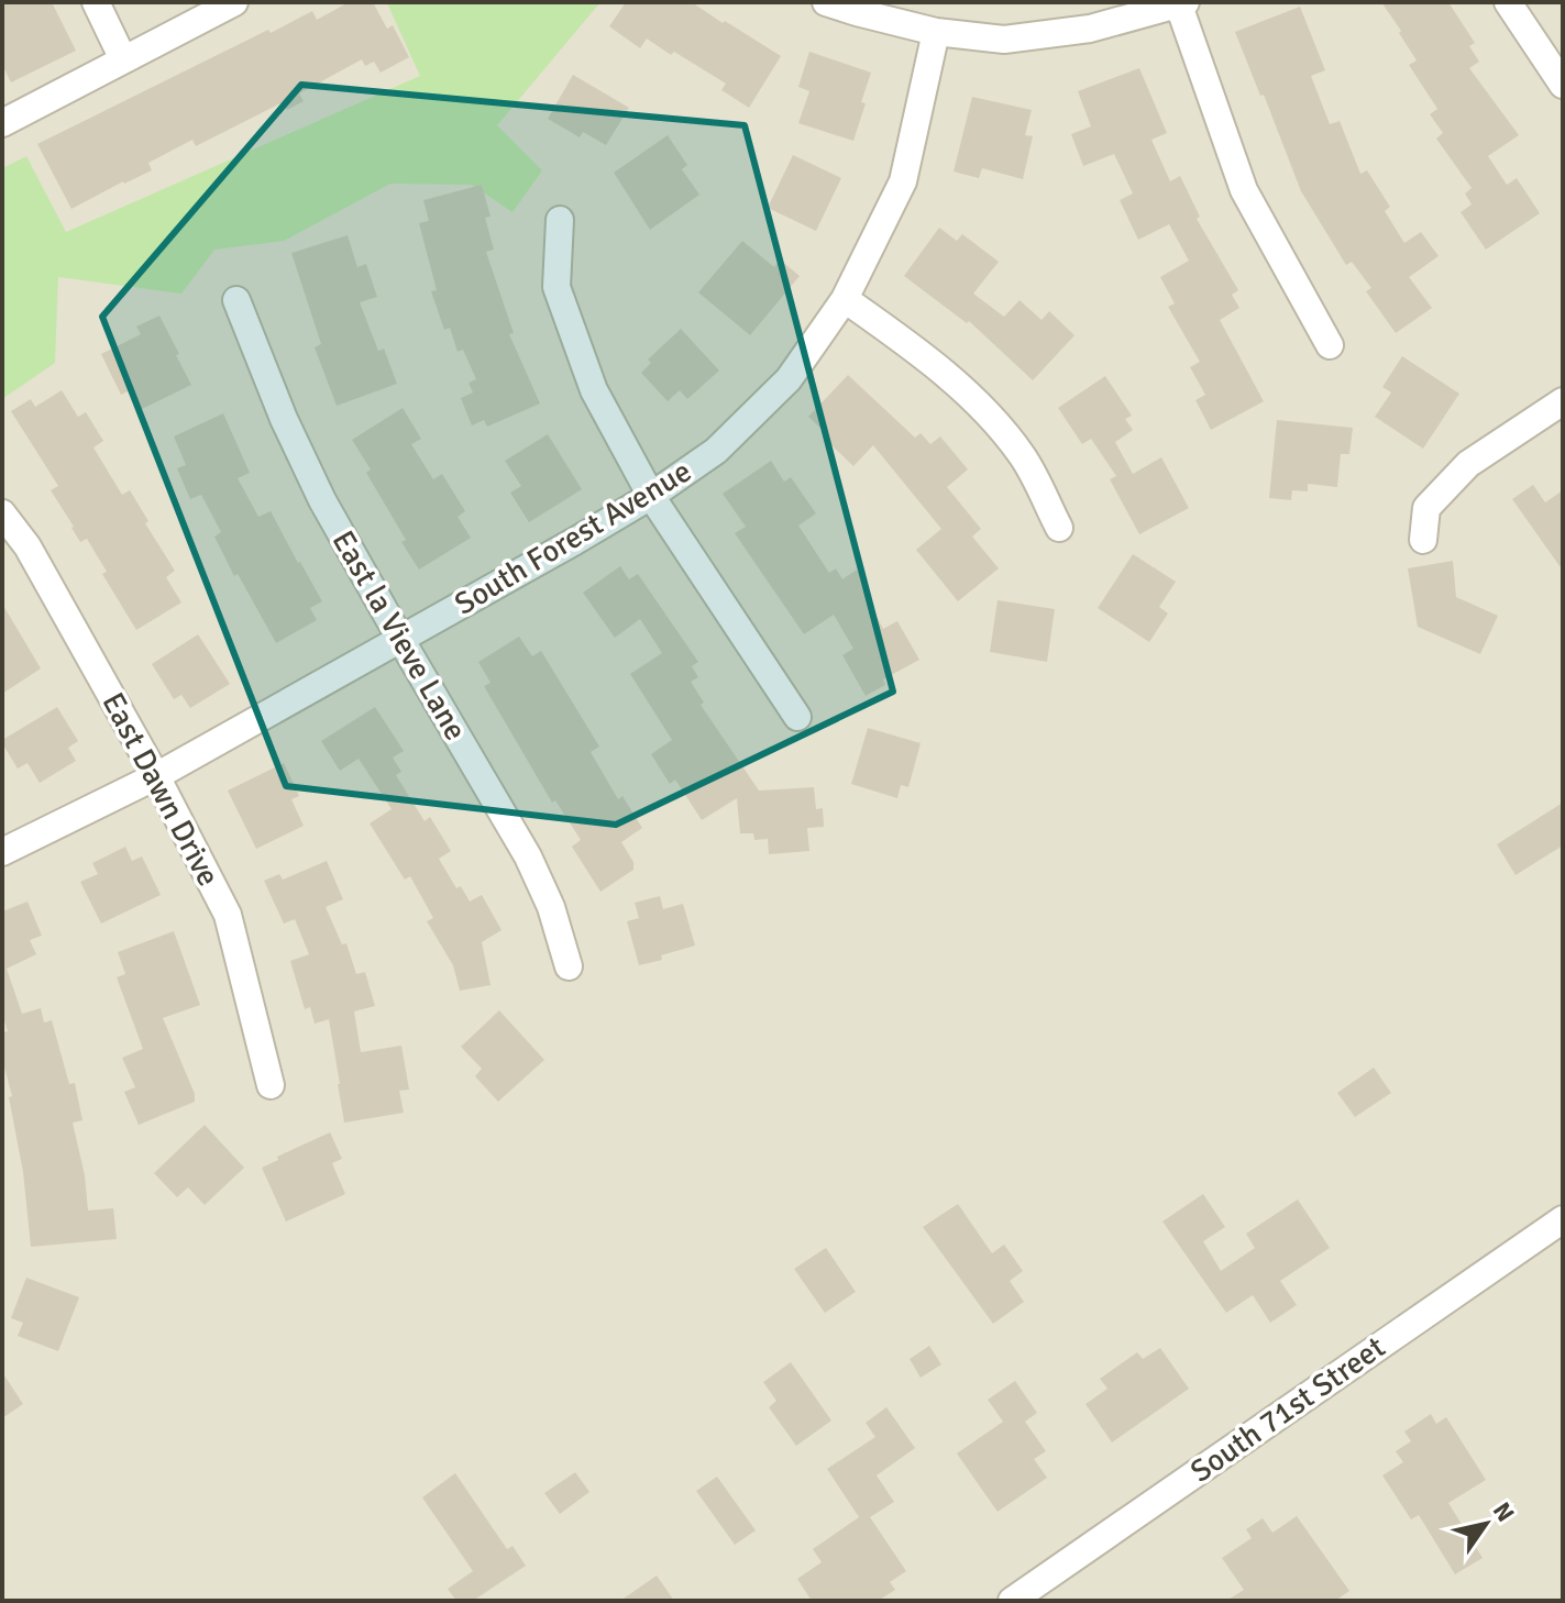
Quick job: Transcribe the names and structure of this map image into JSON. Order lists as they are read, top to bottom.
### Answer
{
  "streets": {
    "street": [
      "South Forest Avenue",
      "East la Vieve Lane",
      "East Dawn Drive",
      "South 71st Street"
    ]
  },
  "crossings": [
    ["South Forest Avenue", "East la Vieve Lane"],
    ["South Forest Avenue", "East Dawn Drive"]
  ],
  "north": "top right"
}
